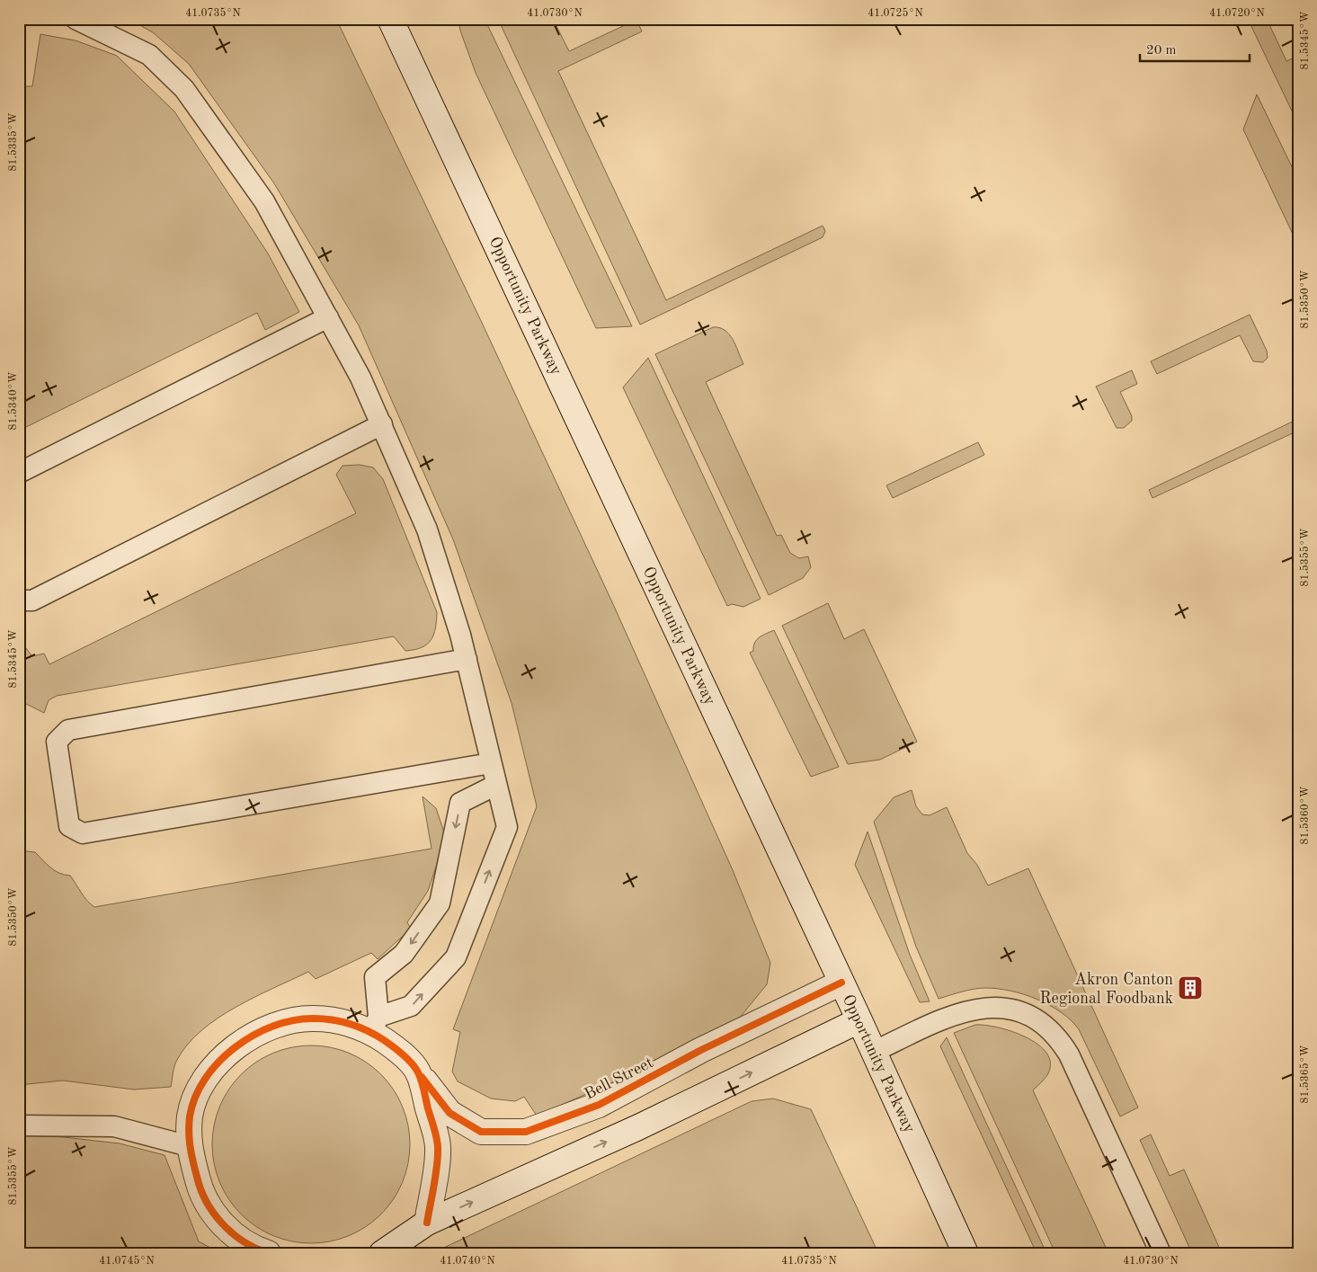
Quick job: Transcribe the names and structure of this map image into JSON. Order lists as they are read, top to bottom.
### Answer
{
  "streets": {
    "main road": ["Opportunity Parkway", "Bell Street"]
  },
  "crossings": [
    ["Opportunity Parkway", "Bell Street"]
  ],
  "places": {
    "building": ["Akron Canton Regional Foodbank"]
  },
  "scale_bar": "20 m",
  "coordinates": [
    "41.0735°N",
    "41.0730°N",
    "41.0725°N",
    "41.0720°N",
    "81.5345°W",
    "81.5335°W",
    "81.5350°W",
    "81.5340°W",
    "81.5355°W",
    "81.5360°W",
    "81.5365°W",
    "41.0745°N",
    "41.0740°N"
  ]
}
